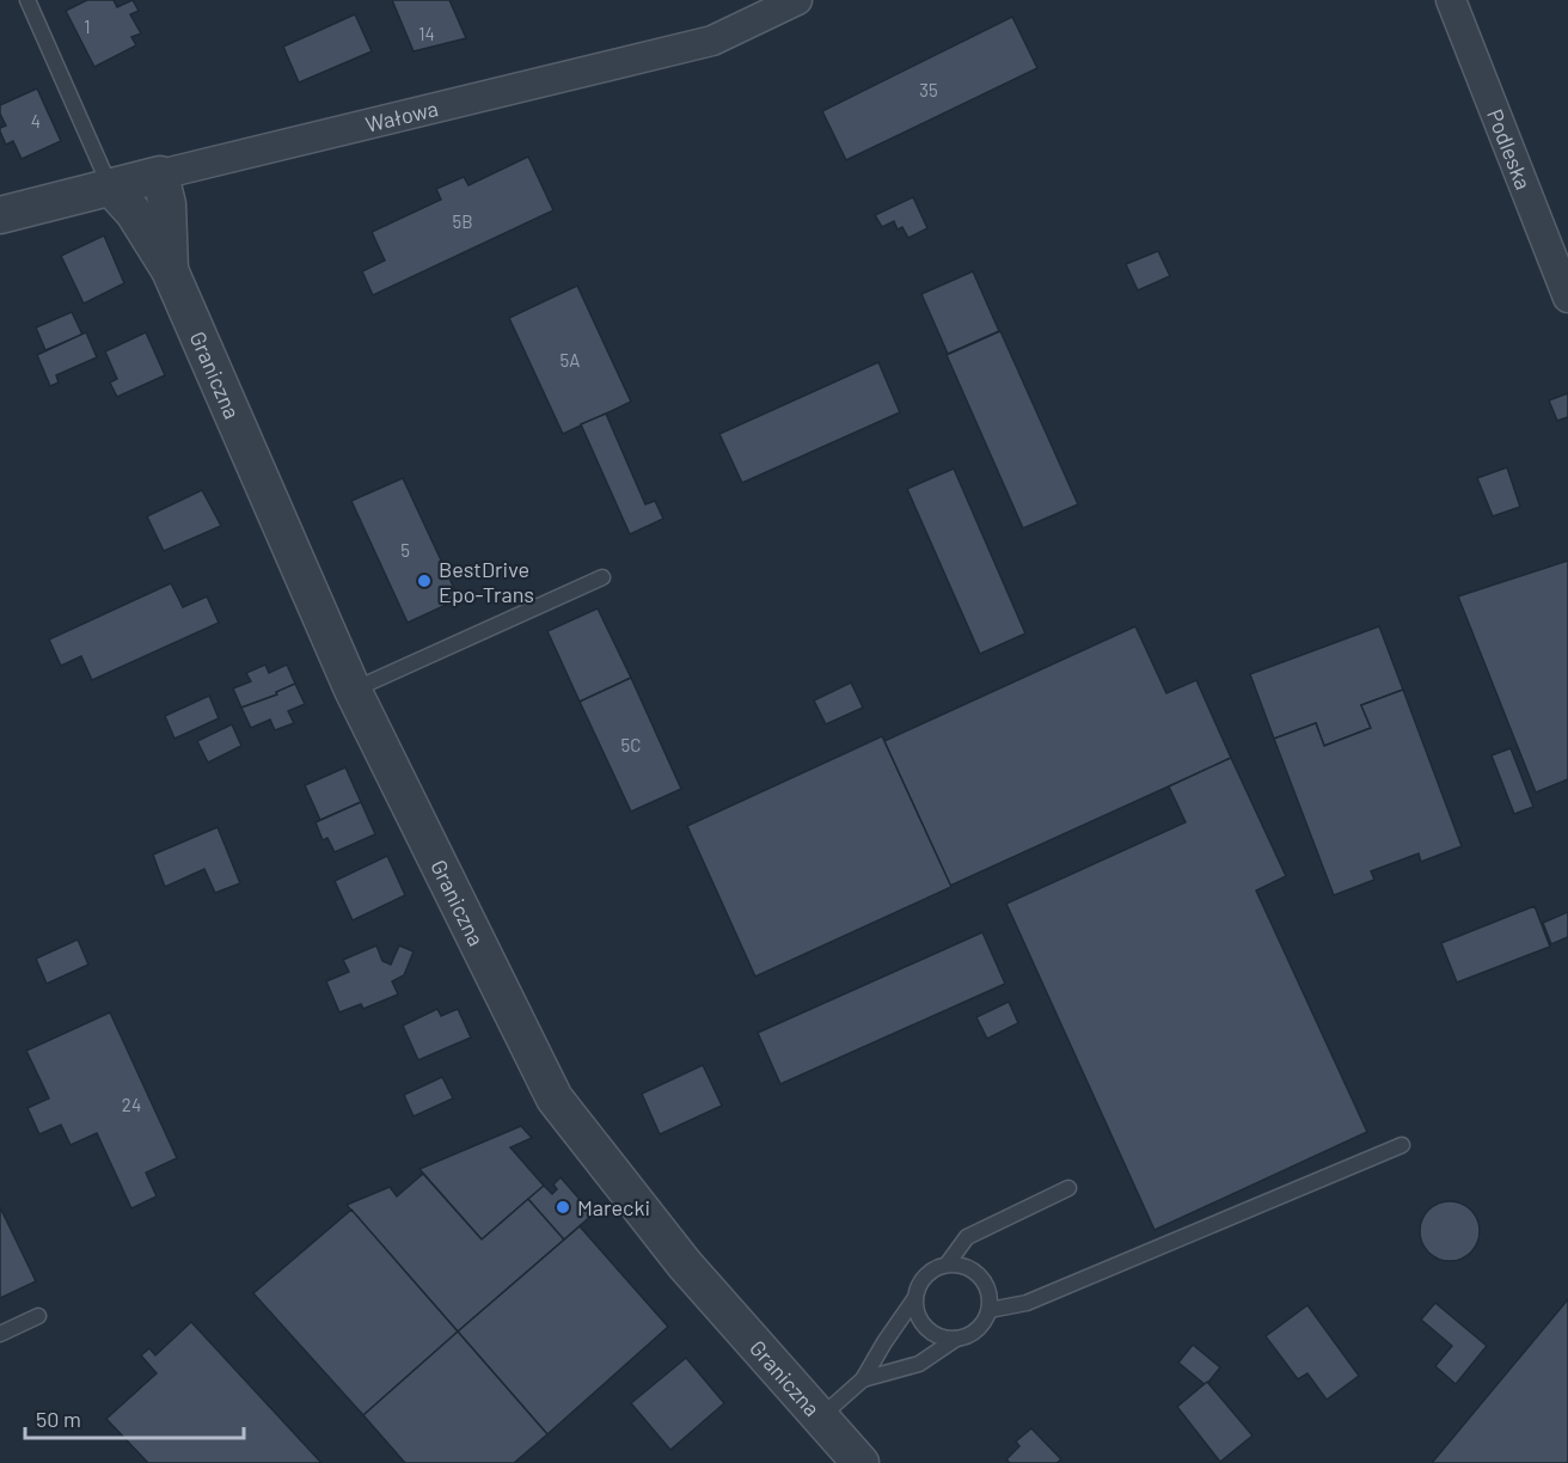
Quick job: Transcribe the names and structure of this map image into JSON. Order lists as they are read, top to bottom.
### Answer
{
  "streets": {
    "street": ["Wałowa", "Podleska", "Graniczna"]
  },
  "places": ["BestDrive Epo-Trans", "Marecki"],
  "house_numbers": [
    "1",
    "14",
    "35",
    "4",
    "5B",
    "5A",
    "5",
    "5C",
    "24"
  ],
  "scale_bar": "50 m"
}
